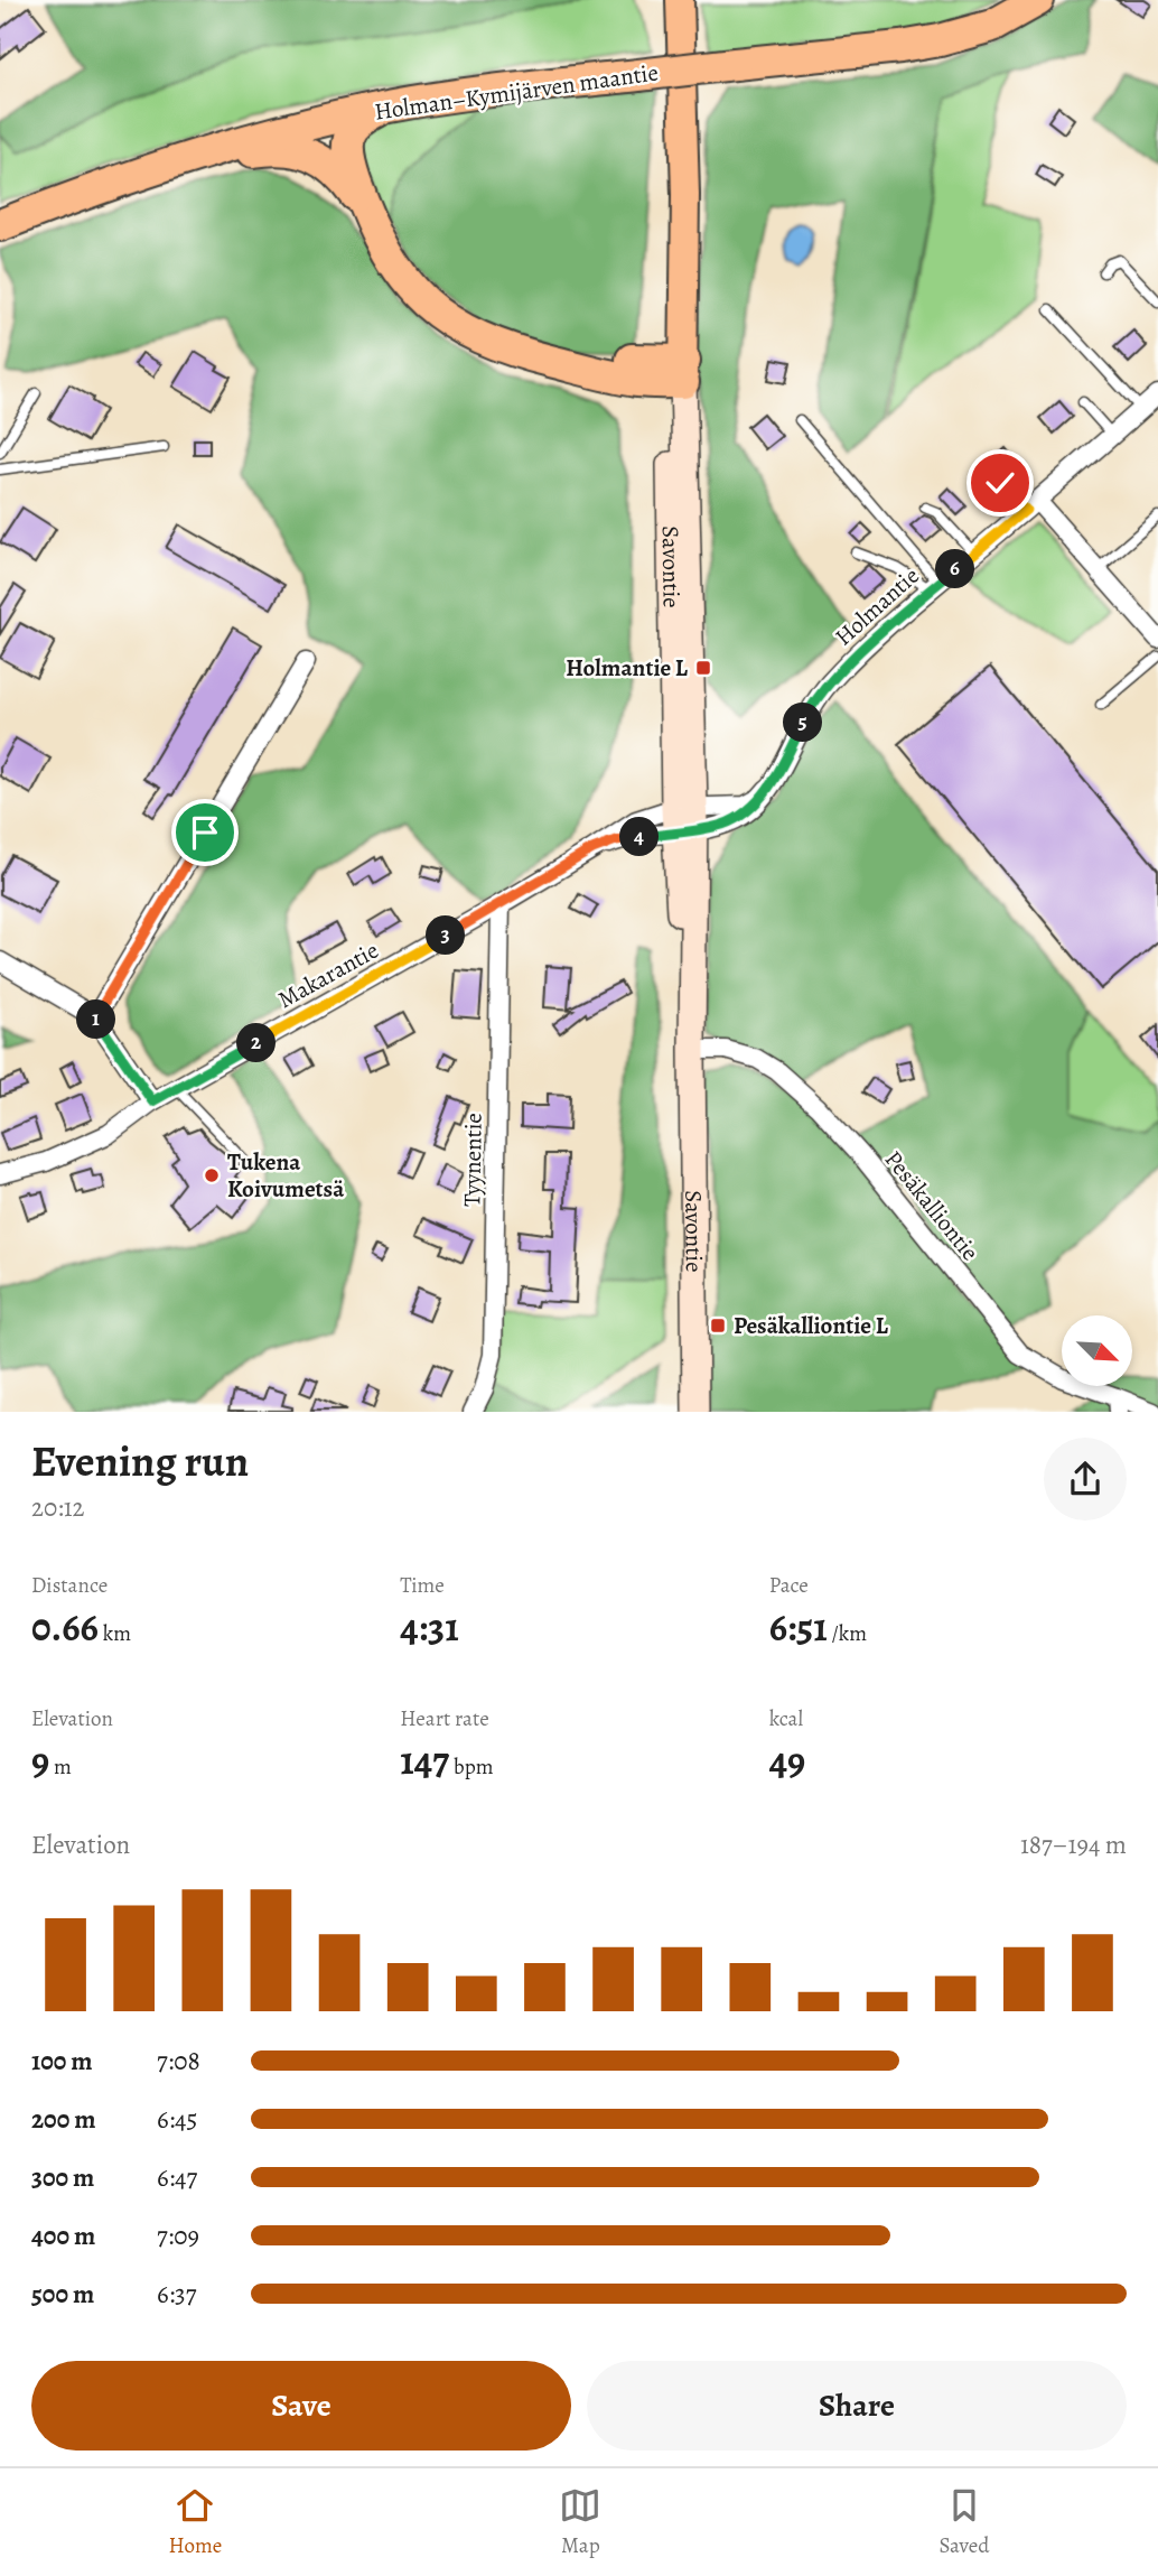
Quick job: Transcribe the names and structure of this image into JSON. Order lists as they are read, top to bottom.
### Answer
{
  "streets": {
    "highway": ["Holman–Kymijärven maantie"],
    "main road": ["Savontie"],
    "street": [
      "Holmantie",
      "Makarantie",
      "Tyynentie",
      "Pesäkalliontie"
    ]
  },
  "crossings": [
    ["Savontie", "Holmantie"],
    ["Savontie", "Makarantie"],
    ["Savontie", "Pesäkalliontie"],
    ["Holmantie", "Makarantie"],
    ["Makarantie", "Tyynentie"]
  ],
  "places": {
    "transit": ["Holmantie L", "Pesäkalliontie L"],
    "other": ["Tukena Koivumetsä"]
  },
  "north": "bottom right",
  "page": {
    "pins": [
      "6",
      "5",
      "4",
      "3",
      "1",
      "2"
    ],
    "heading": ["Evening run", "20:12"],
    "stats": [
      ["Distance", "0.66 km"],
      ["Time", "4:31"],
      ["Pace", "6:51 /km"],
      ["Elevation", "9 m"],
      ["Heart rate", "147 bpm"],
      ["kcal", "49"]
    ],
    "chart": ["Elevation", "187–194 m"],
    "list": [
      {
        "name": "100 m",
        "note": "7:08"
      },
      {
        "name": "200 m",
        "note": "6:45"
      },
      {
        "name": "300 m",
        "note": "6:47"
      },
      {
        "name": "400 m",
        "note": "7:09"
      },
      {
        "name": "500 m",
        "note": "6:37"
      }
    ],
    "buttons": ["Save", "Share"],
    "tabs": ["Home", "Map", "Saved"]
  }
}
